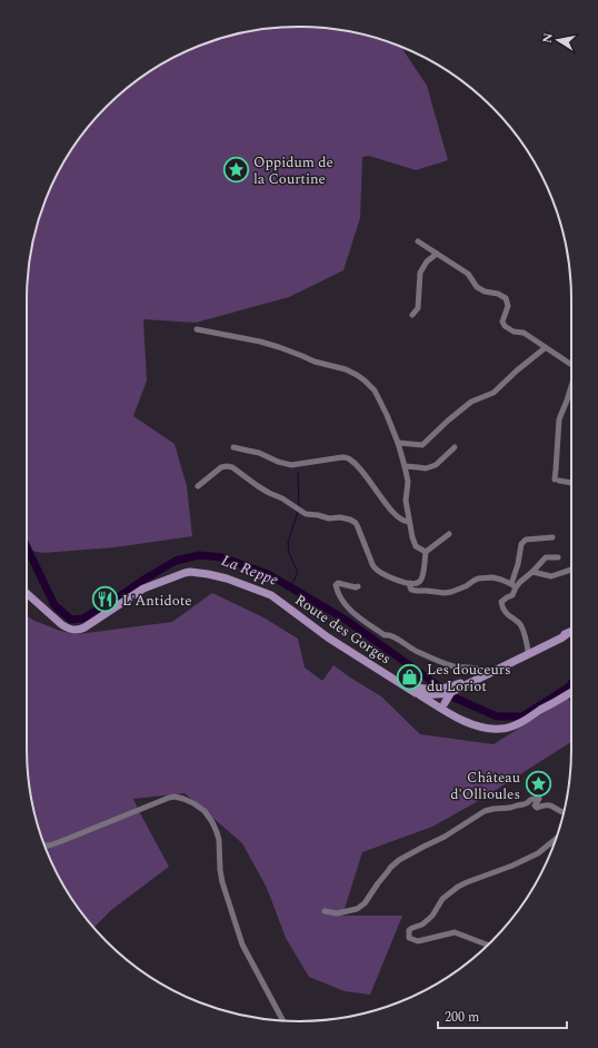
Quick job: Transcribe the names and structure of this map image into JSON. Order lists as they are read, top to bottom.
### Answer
{
  "streets": {
    "main road": ["Route des Gorges"]
  },
  "water": ["La Reppe"],
  "places": {
    "place": ["Oppidum de la Courtine", "Château d'Ollioules"],
    "restaurant": ["L'Antidote"],
    "shop": ["Les douceurs du Loriot"]
  },
  "scale_bar": "200 m",
  "north": "left"
}
